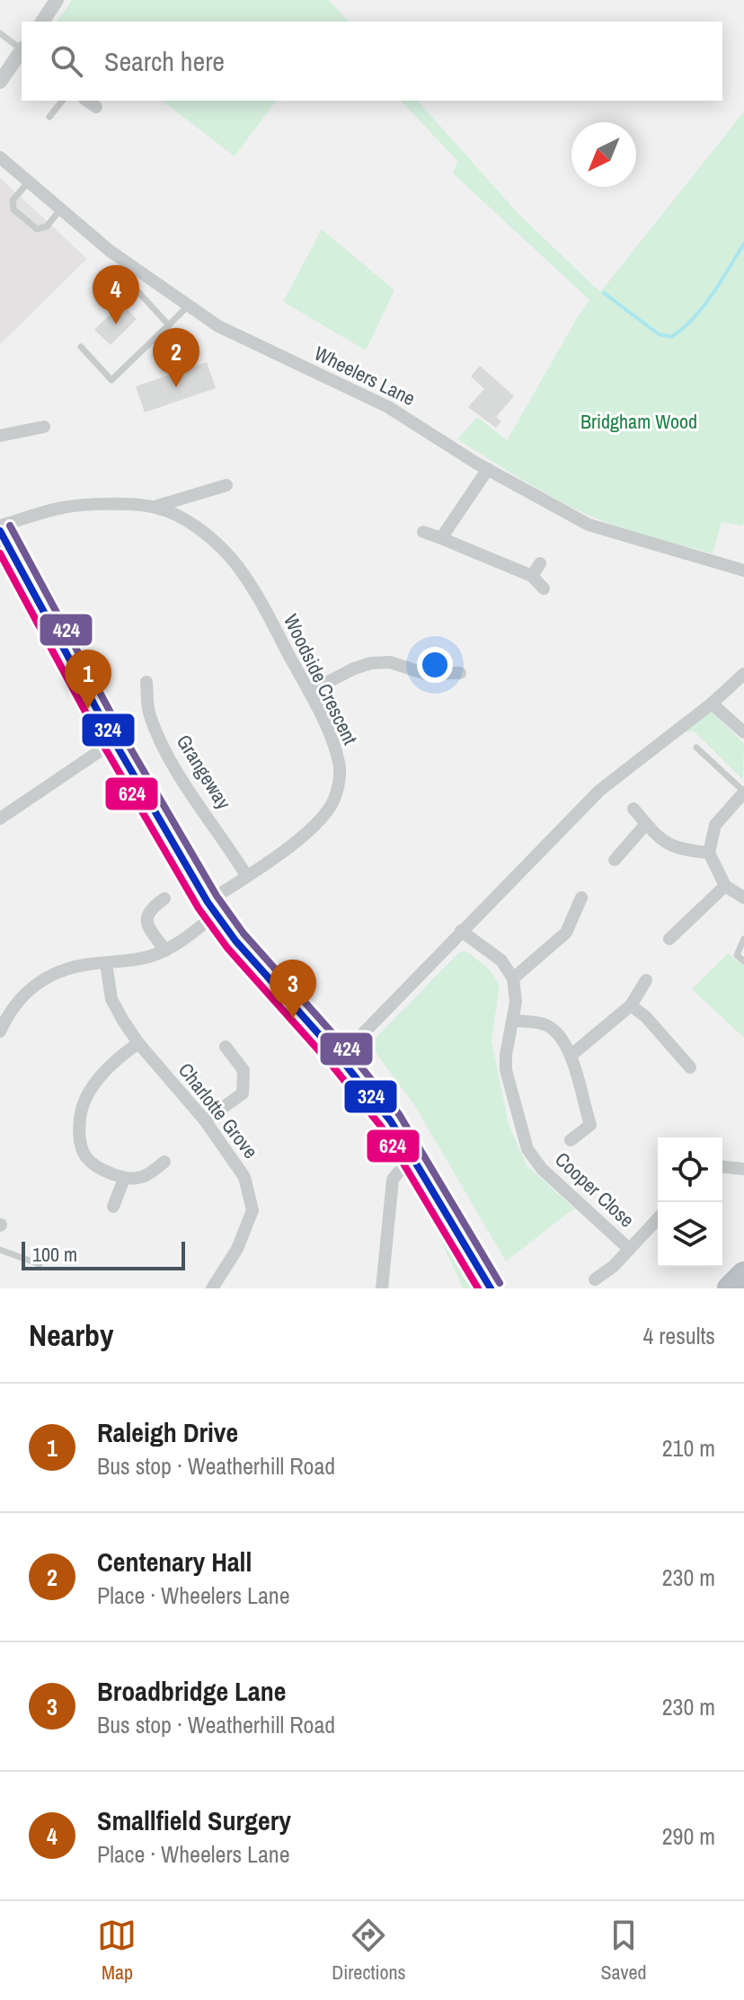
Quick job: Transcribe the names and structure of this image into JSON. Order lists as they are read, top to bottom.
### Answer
{
  "streets": {
    "street": [
      "Wheelers Lane",
      "Woodside Crescent",
      "Grangeway",
      "Charlotte Grove",
      "Cooper Close"
    ]
  },
  "crossings": [
    ["Woodside Crescent", "Grangeway"]
  ],
  "parks": ["Bridgham Wood"],
  "lines": ["transit line 424", "transit line 324", "transit line 624"],
  "scale_bar": "100 m",
  "north": "bottom left",
  "page": {
    "search": "Search here",
    "pins": [
      "4",
      "2",
      "1",
      "3"
    ],
    "scale": "100 m",
    "heading": ["Nearby", "4 results"],
    "list": [
      {
        "mark": "1",
        "name": "Raleigh Drive",
        "note": "Bus stop · Weatherhill Road",
        "value": "210 m"
      },
      {
        "mark": "2",
        "name": "Centenary Hall",
        "note": "Place · Wheelers Lane",
        "value": "230 m"
      },
      {
        "mark": "3",
        "name": "Broadbridge Lane",
        "note": "Bus stop · Weatherhill Road",
        "value": "230 m"
      },
      {
        "mark": "4",
        "name": "Smallfield Surgery",
        "note": "Place · Wheelers Lane",
        "value": "290 m"
      }
    ],
    "nav": ["Map", "Directions", "Saved"]
  }
}
